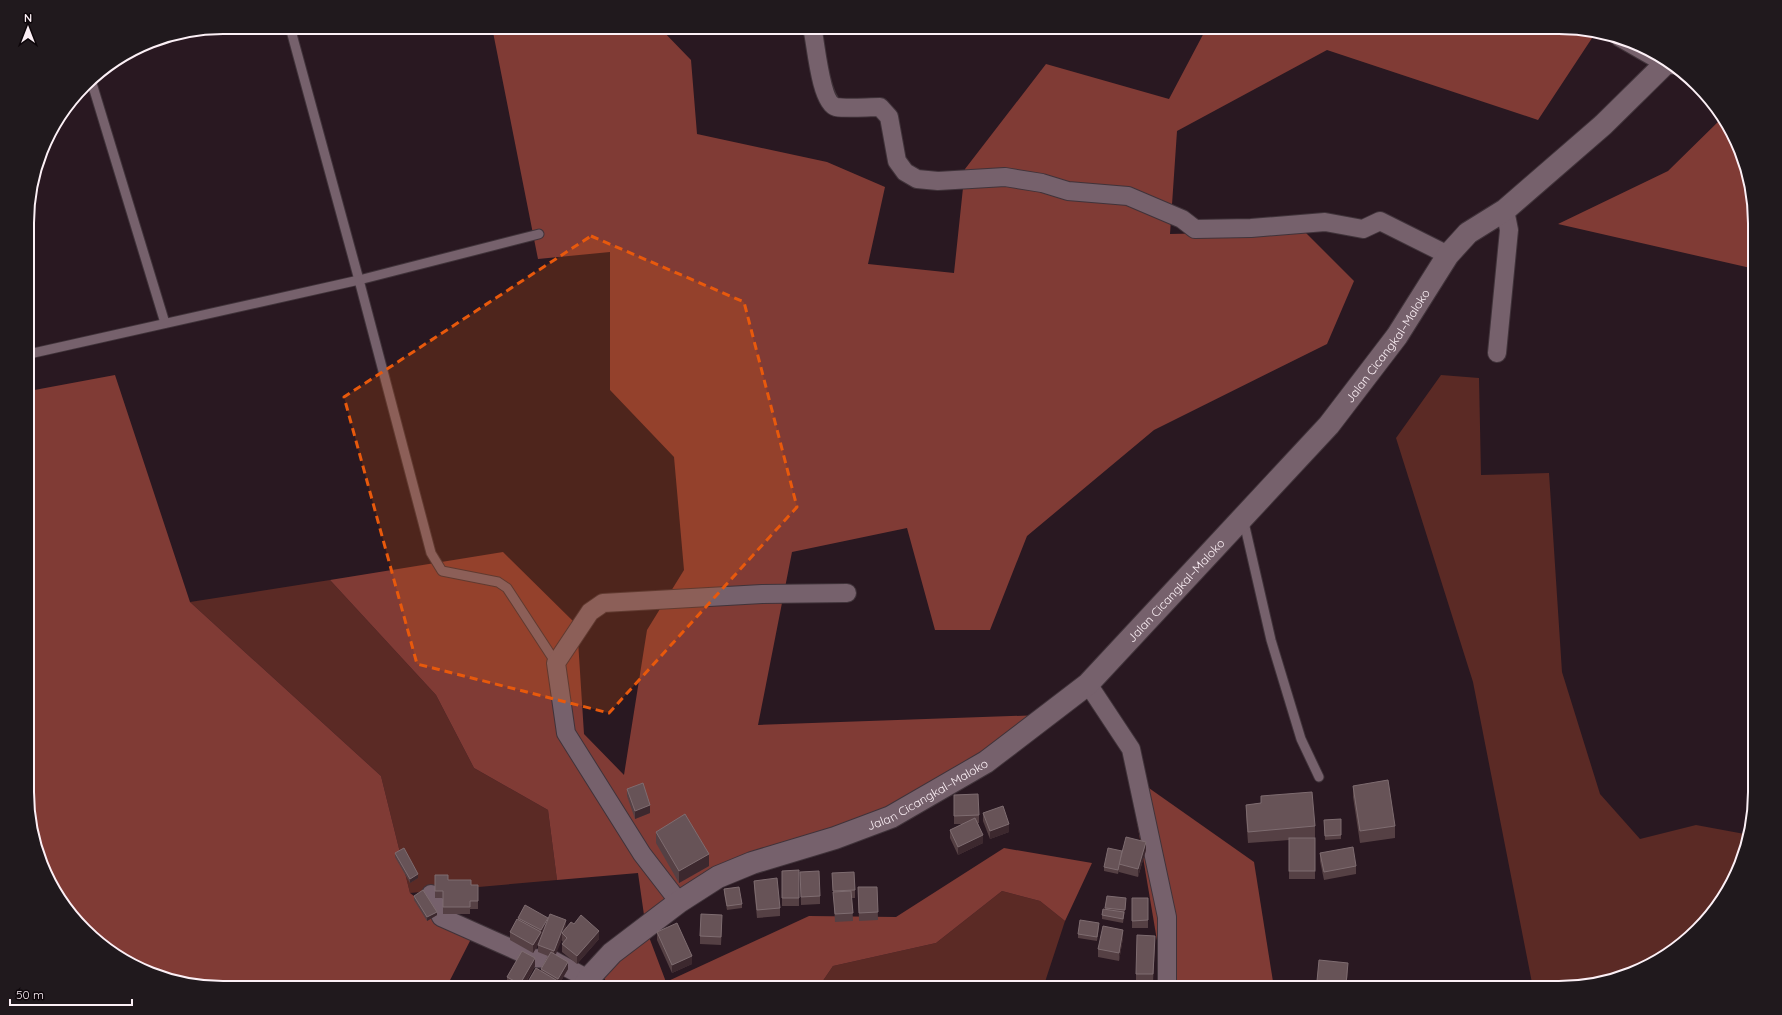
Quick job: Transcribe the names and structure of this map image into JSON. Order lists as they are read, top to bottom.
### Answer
{
  "streets": {
    "street": ["Jalan Cicangkal–Maloko"]
  },
  "scale_bar": "50 m",
  "north": "top"
}
